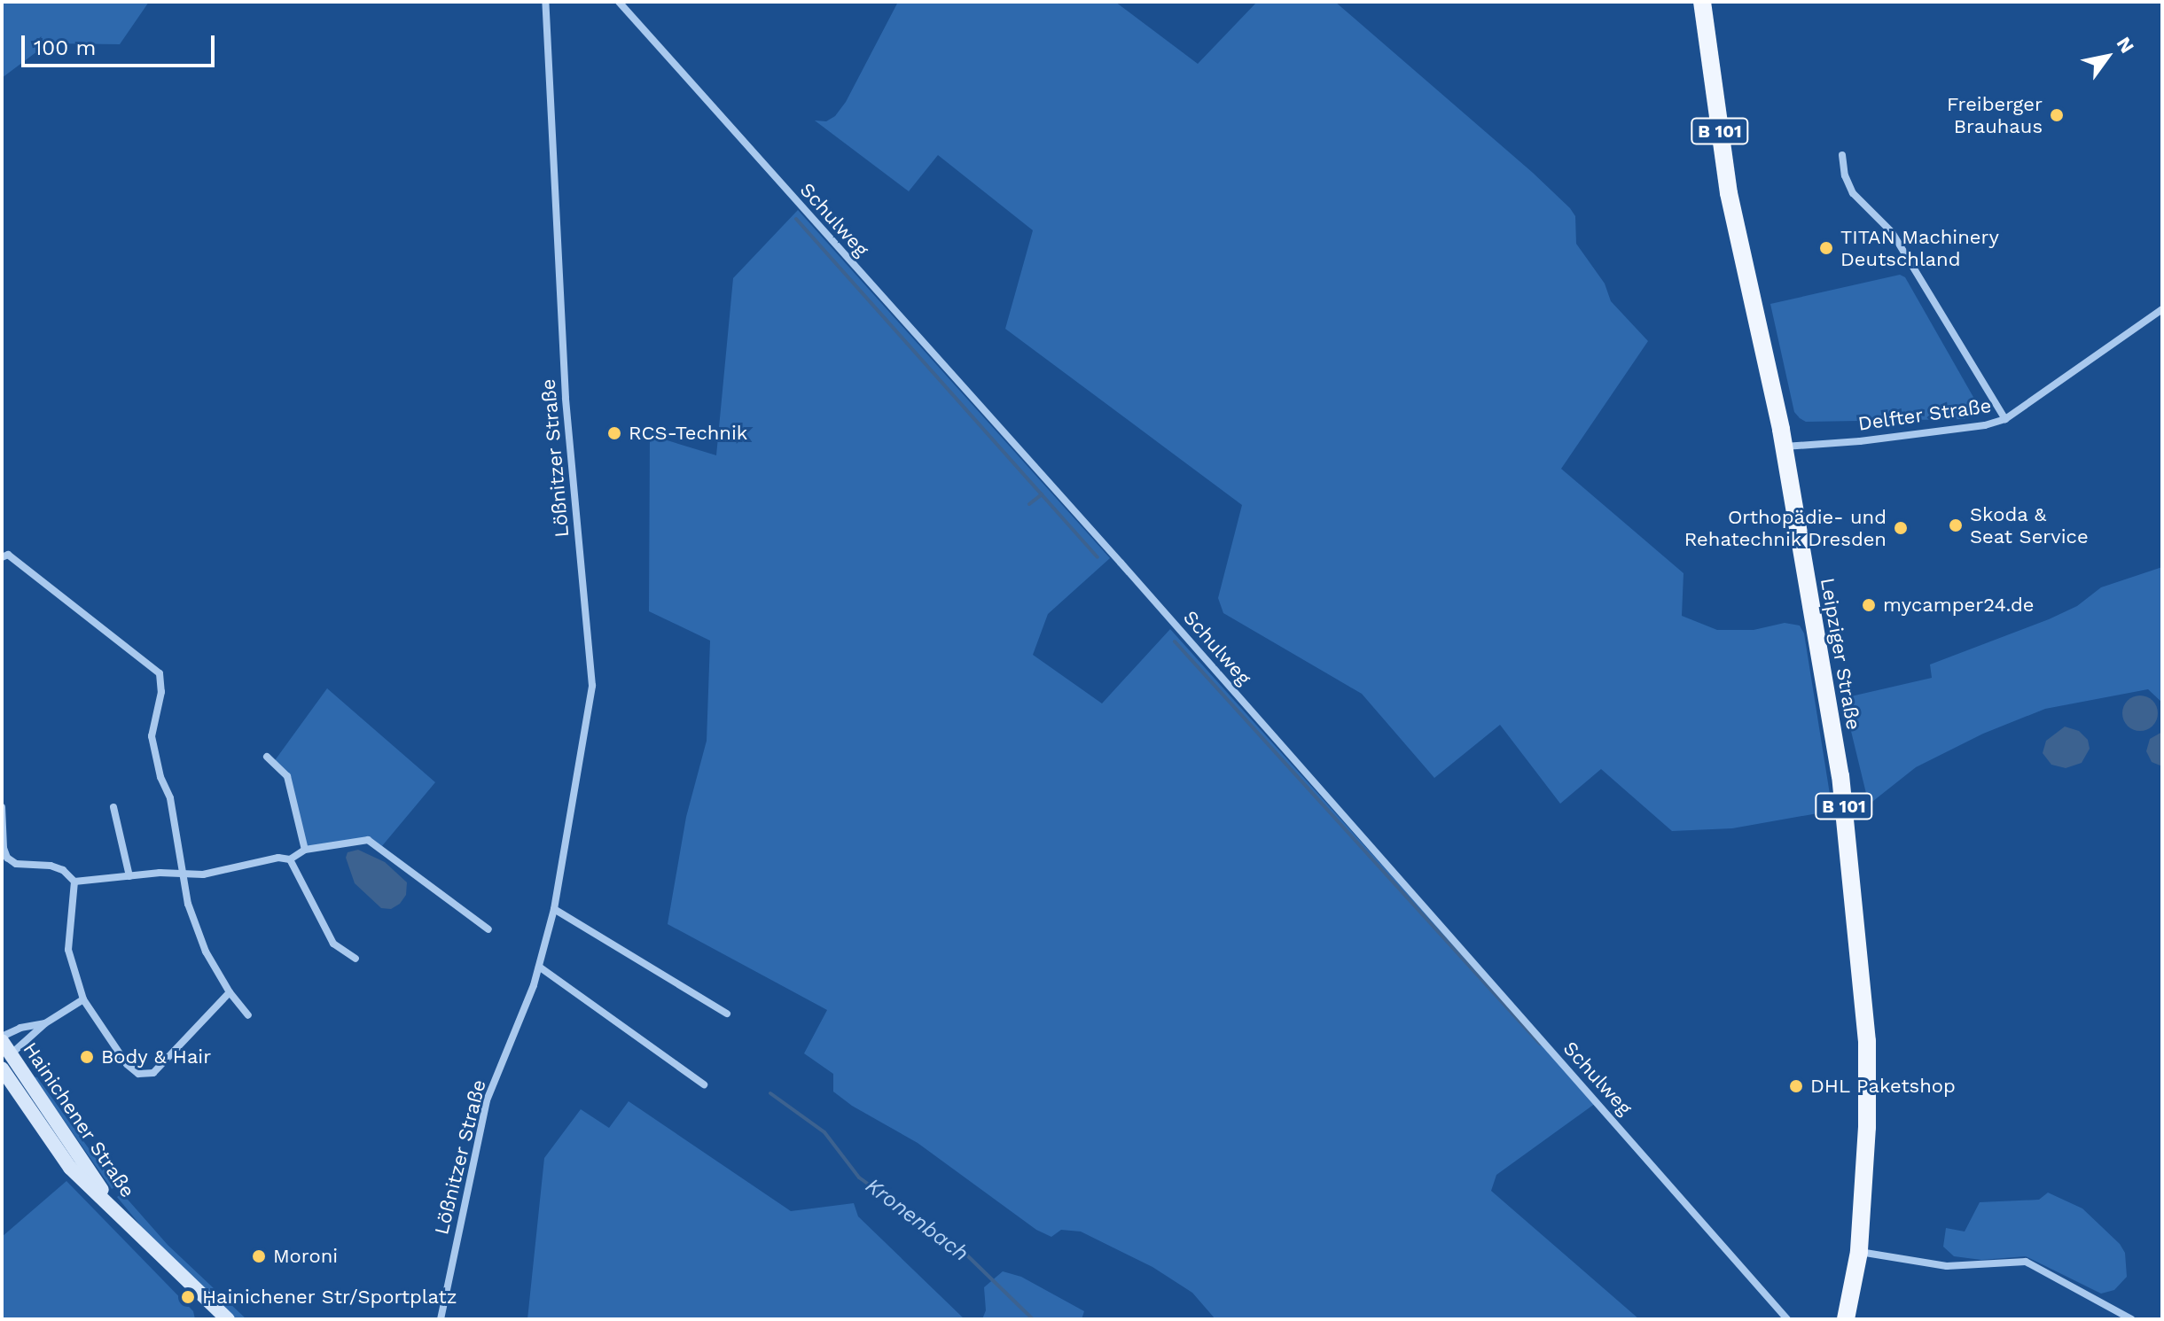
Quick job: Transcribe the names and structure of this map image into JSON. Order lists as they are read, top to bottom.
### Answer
{
  "streets": {
    "main road": ["B 101", "Leipziger Straße", "Hainichener Straße"],
    "street": ["Schulweg", "Delfter Straße", "Lößnitzer Straße"]
  },
  "crossings": [
    ["Delfter Straße", "Leipziger Straße"]
  ],
  "water": ["Kronenbach"],
  "places": [
    "Freiberger Brauhaus",
    "TITAN Machinery Deutschland",
    "RCS-Technik",
    "Skoda & Seat Service",
    "Orthopädie- und Rehatechnik Dresden",
    "mycamper24.de",
    "Body & Hair",
    "DHL Paketshop",
    "Moroni",
    "Hainichener Str/Sportplatz"
  ],
  "scale_bar": "100 m",
  "north": "top right"
}
